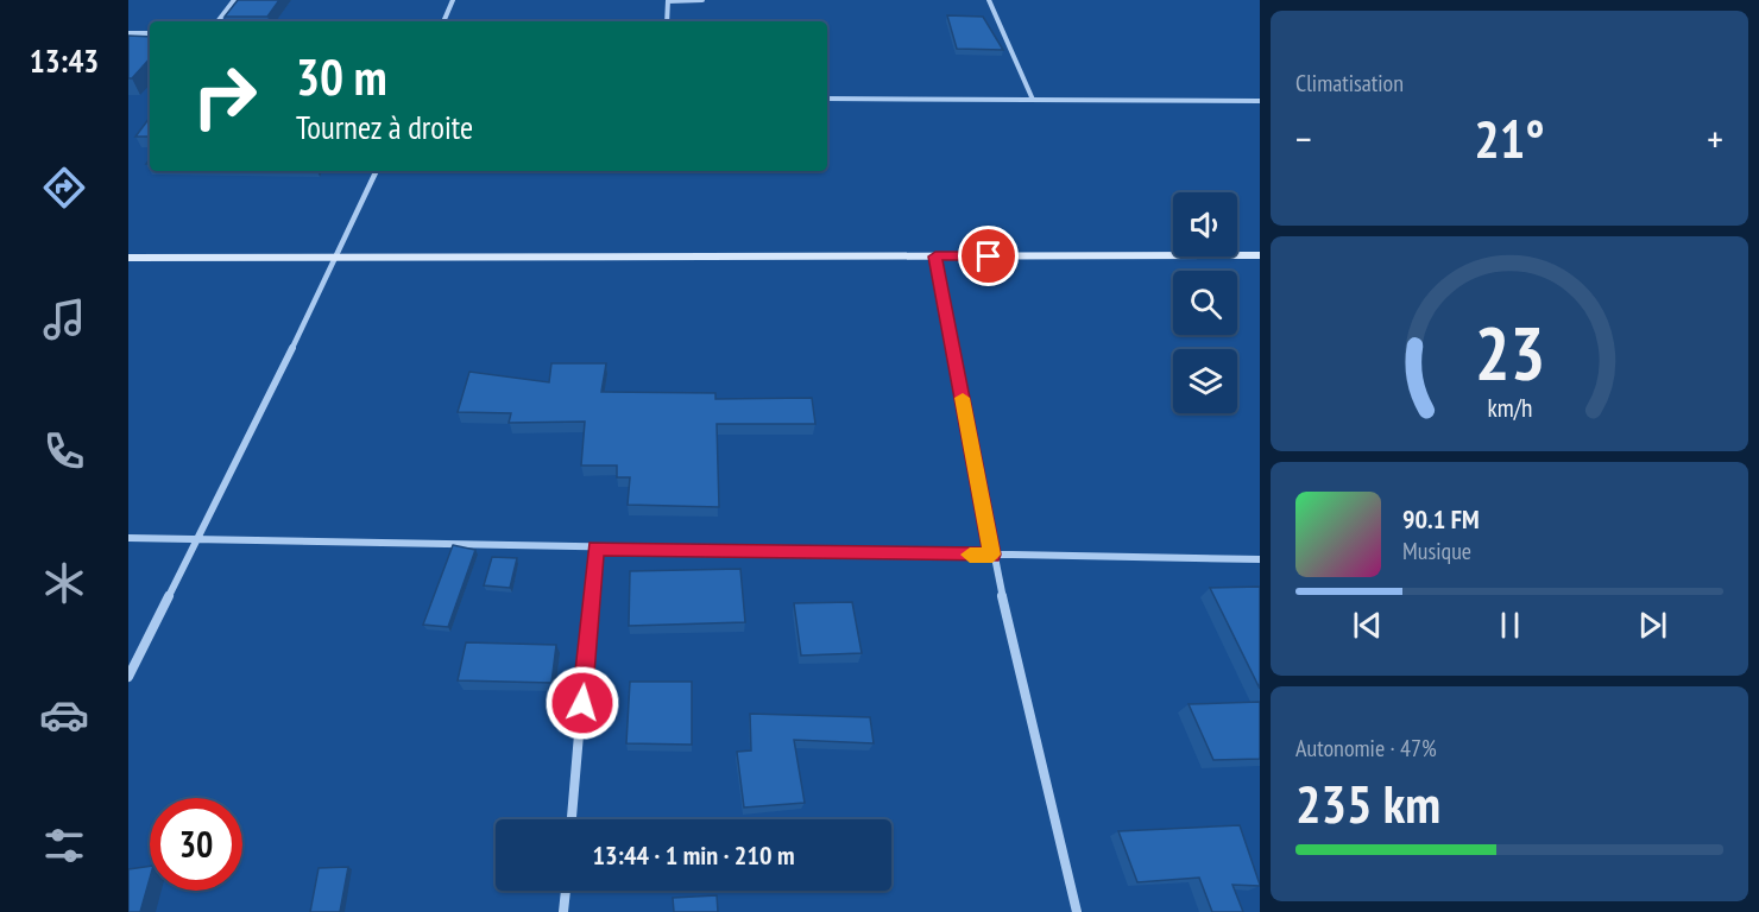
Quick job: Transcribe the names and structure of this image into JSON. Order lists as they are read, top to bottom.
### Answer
{
  "page": {
    "tabs": "13:43",
    "tile": [
      "Climatisation",
      ["Autonomie · 47%", "235 km"]
    ],
    "turn": ["30 m", "Tournez à droite"],
    "heat": ["−", "21°", "+"],
    "song": ["90.1 FM", "Musique"],
    "limit": "30",
    "trip": "13:44 · 1 min · 210 m",
    "gauge": ["23", "km/h"]
  }
}
